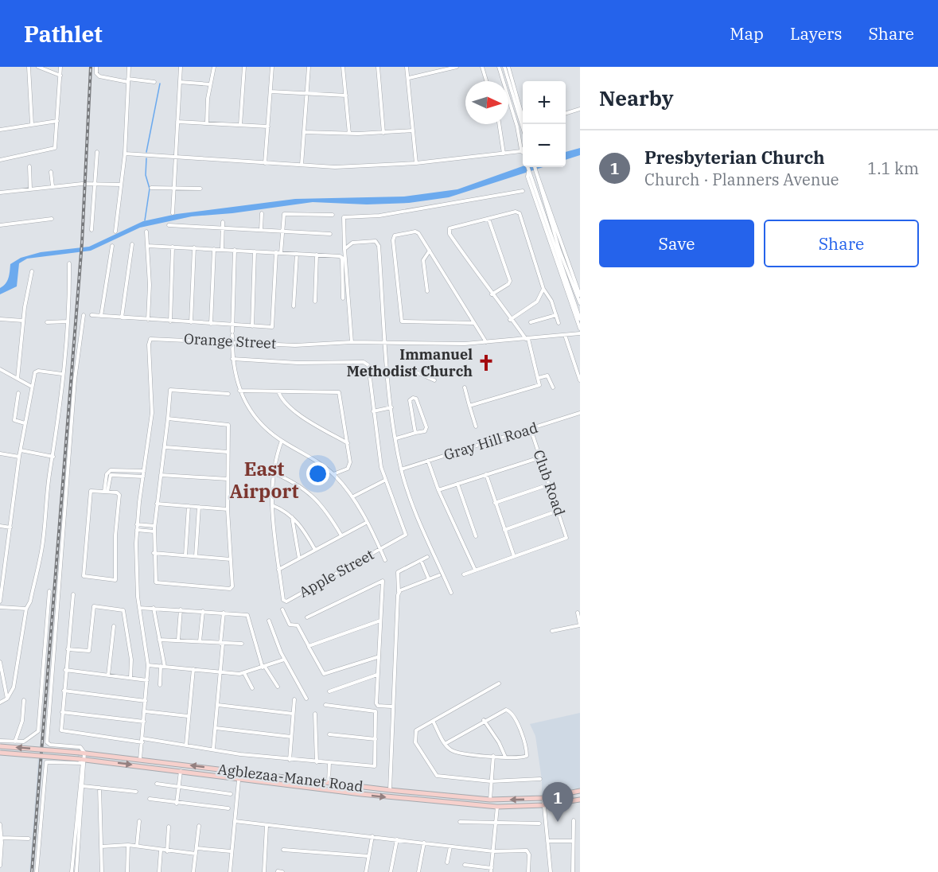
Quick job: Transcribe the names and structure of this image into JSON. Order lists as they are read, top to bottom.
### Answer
{
  "streets": {
    "main road": ["Agblezaa-Manet Road"],
    "street": [
      "Orange Street",
      "Gray Hill Road",
      "Club Road",
      "Apple Street"
    ]
  },
  "crossings": [
    ["Orange Street", "Agblezaa-Manet Road"],
    ["Gray Hill Road", "Club Road"]
  ],
  "districts": ["East Airport"],
  "places": {
    "church": ["Immanuel Methodist Church"]
  },
  "north": "right",
  "page": {
    "header": "Pathlet",
    "nav": ["Map", "Layers", "Share"],
    "heading": "Nearby",
    "map_buttons": ["+", "−"],
    "list": [
      {
        "mark": "1",
        "name": "Presbyterian Church",
        "note": "Church · Planners Avenue",
        "value": "1.1 km"
      }
    ],
    "buttons": ["Save", "Share"],
    "pins": "1"
  }
}
